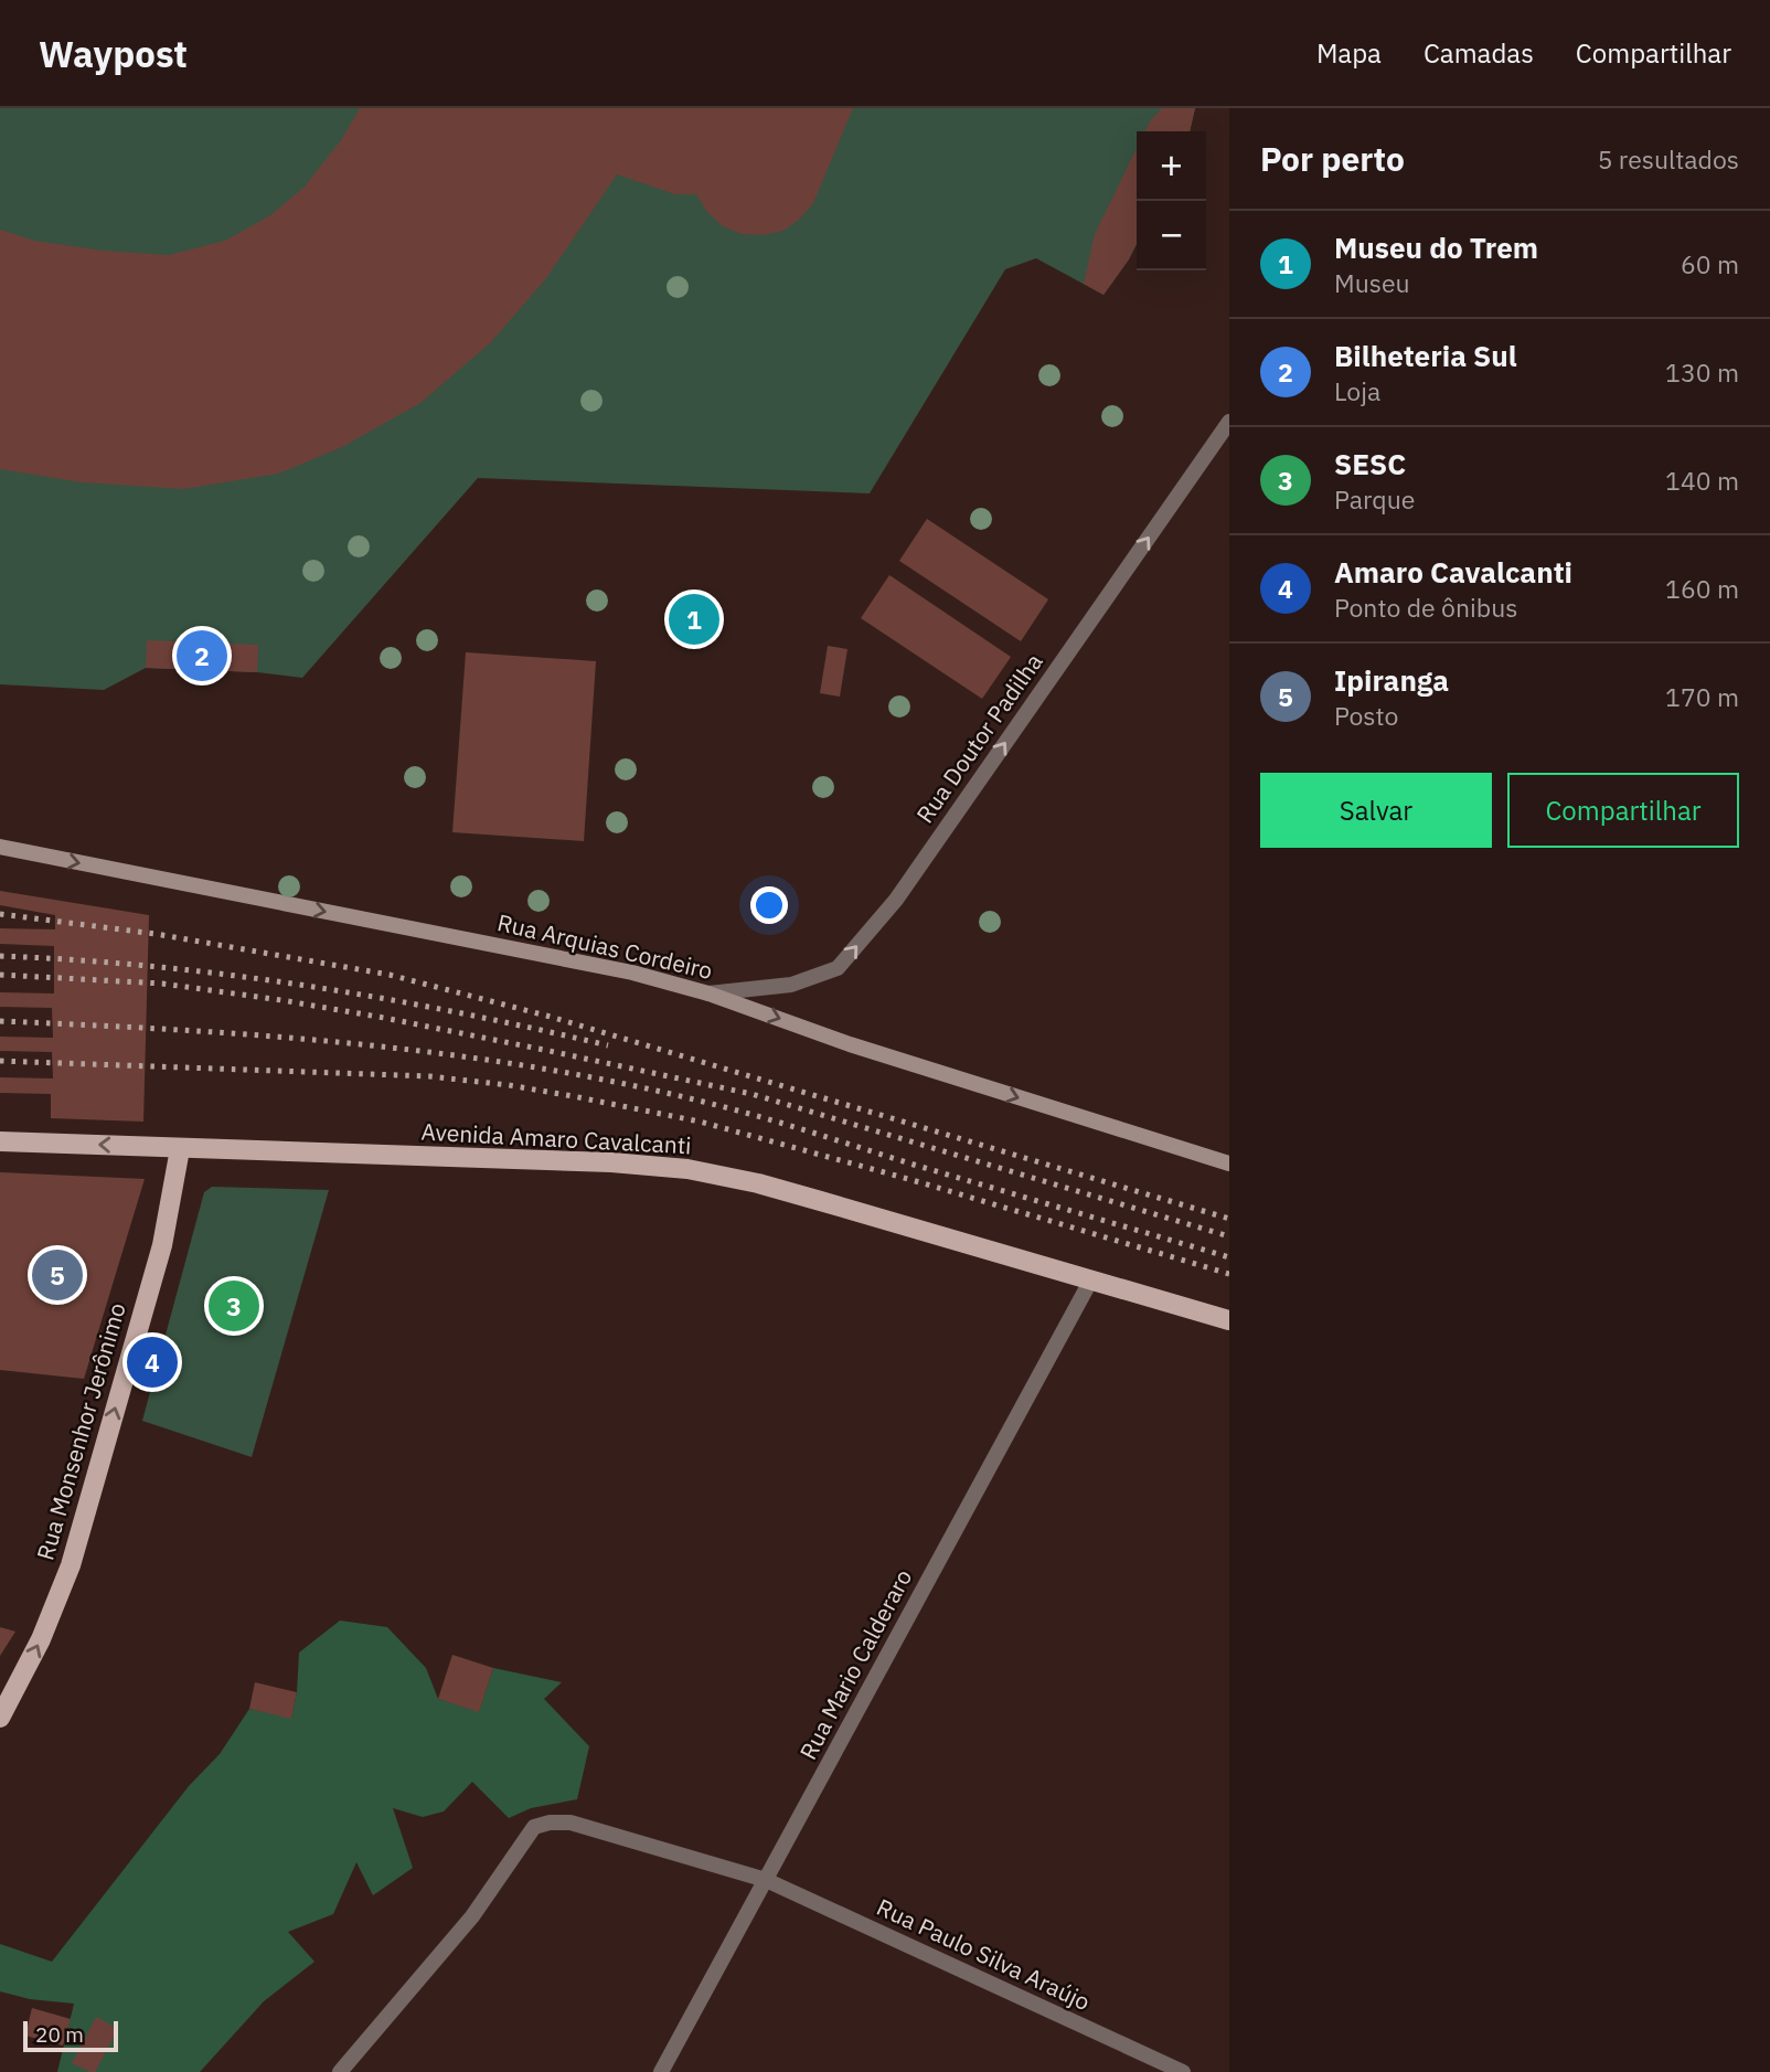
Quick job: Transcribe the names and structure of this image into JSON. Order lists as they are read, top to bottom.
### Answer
{
  "streets": {
    "main road": ["Rua Arquias Cordeiro", "Avenida Amaro Cavalcanti", "Rua Monsenhor Jerônimo"],
    "street": ["Rua Doutor Padilha", "Rua Mario Calderaro", "Rua Paulo Silva Araújo"]
  },
  "crossings": [
    ["Rua Doutor Padilha", "Rua Arquias Cordeiro"],
    ["Avenida Amaro Cavalcanti", "Rua Monsenhor Jerônimo"],
    ["Avenida Amaro Cavalcanti", "Rua Mario Calderaro"],
    ["Rua Mario Calderaro", "Rua Paulo Silva Araújo"]
  ],
  "one_way": ["Rua Doutor Padilha", "Rua Arquias Cordeiro", "Rua Monsenhor Jerônimo"],
  "scale_bar": "20 m",
  "page": {
    "header": "Waypost",
    "nav": ["Mapa", "Camadas", "Compartilhar"],
    "heading": ["Por perto", "5 resultados"],
    "map_buttons": ["+", "−"],
    "list": [
      {
        "mark": "1",
        "name": "Museu do Trem",
        "note": "Museu",
        "value": "60 m"
      },
      {
        "mark": "2",
        "name": "Bilheteria Sul",
        "note": "Loja",
        "value": "130 m"
      },
      {
        "mark": "3",
        "name": "SESC",
        "note": "Parque",
        "value": "140 m"
      },
      {
        "mark": "4",
        "name": "Amaro Cavalcanti",
        "note": "Ponto de ônibus",
        "value": "160 m"
      },
      {
        "mark": "5",
        "name": "Ipiranga",
        "note": "Posto",
        "value": "170 m"
      }
    ],
    "pins": [
      "1",
      "2",
      "5",
      "3",
      "4"
    ],
    "buttons": ["Salvar", "Compartilhar"],
    "scale": "20 m"
  }
}
